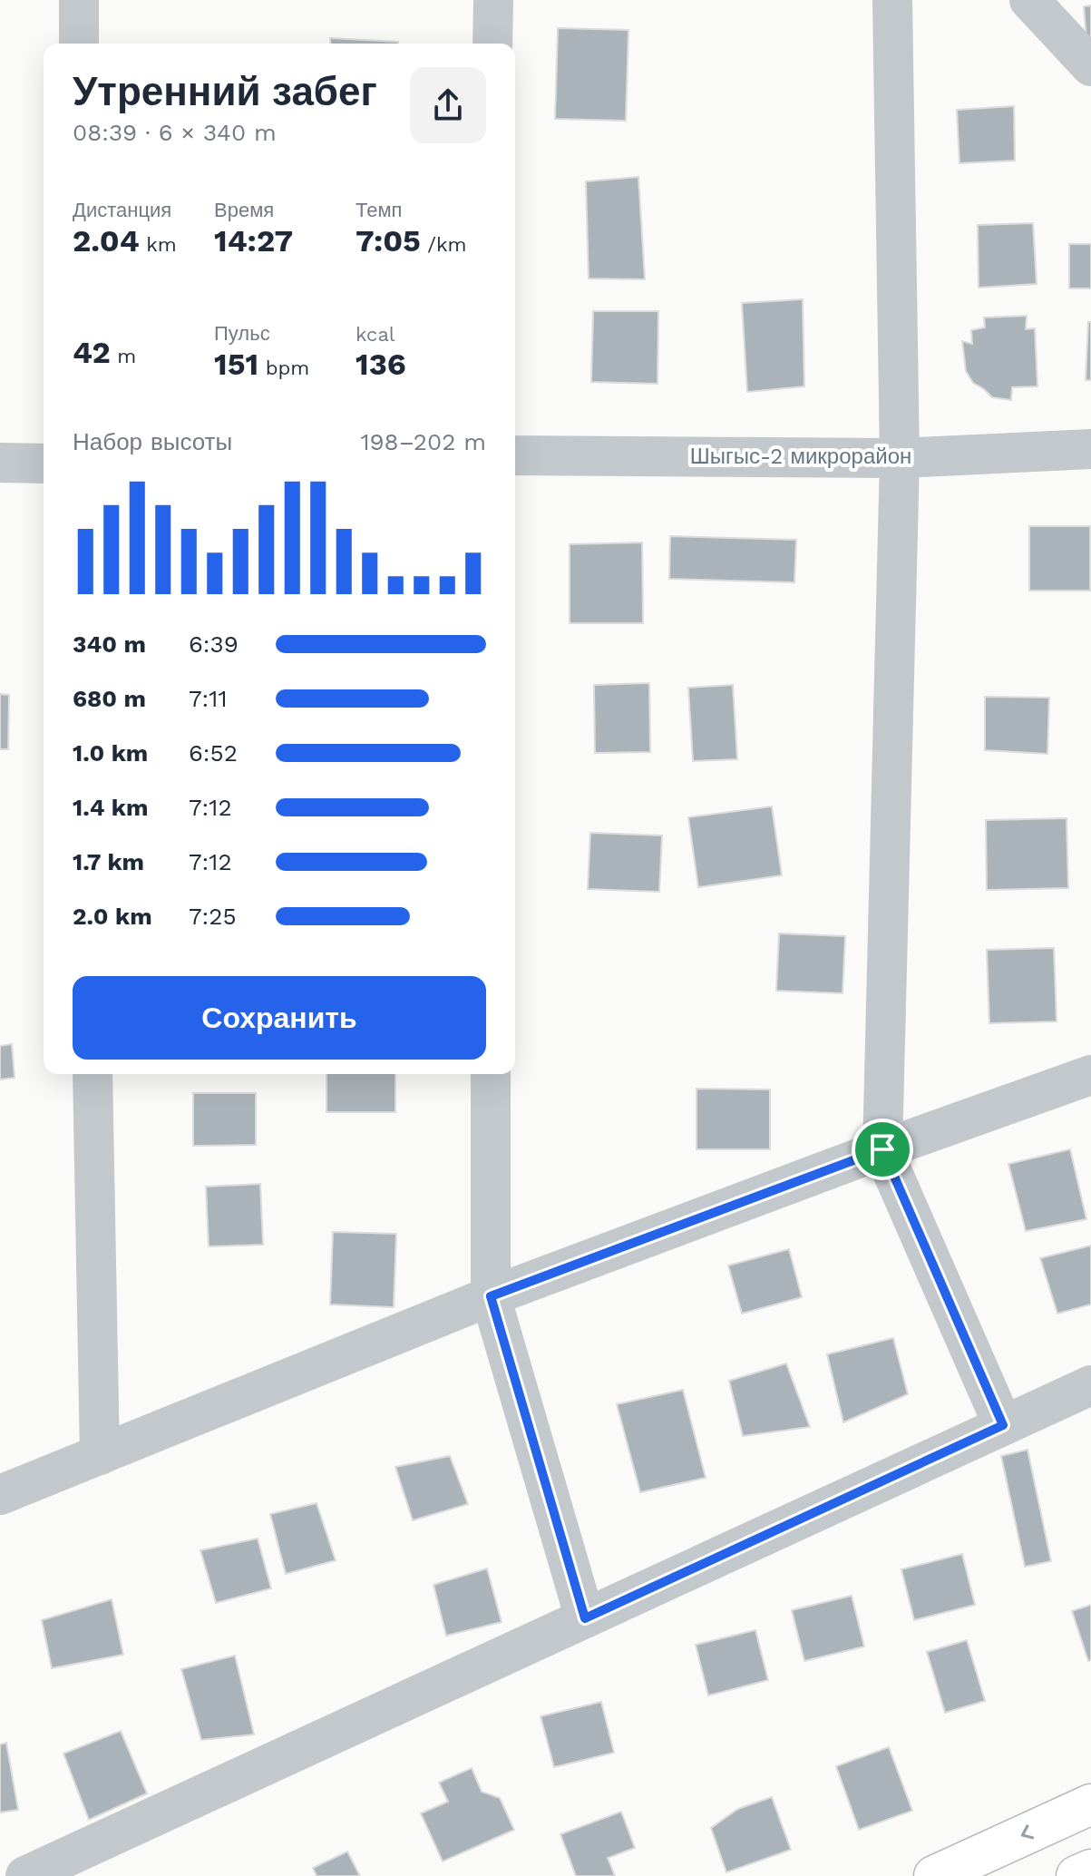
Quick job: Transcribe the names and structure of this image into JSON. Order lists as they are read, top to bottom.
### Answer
{
  "streets": {
    "street": ["Шыгыс-2 микрорайон"]
  },
  "page": {
    "heading": ["Утренний забег", "08:39 · 6 × 340 m"],
    "stats": [
      ["Дистанция", "2.04 km"],
      ["Время", "14:27"],
      ["Темп", "7:05 /km"],
      ["42 m"],
      ["Пульс", "151 bpm"],
      ["kcal", "136"]
    ],
    "chart": ["Набор высоты", "198–202 m"],
    "list": [
      {
        "name": "340 m",
        "note": "6:39"
      },
      {
        "name": "680 m",
        "note": "7:11"
      },
      {
        "name": "1.0 km",
        "note": "6:52"
      },
      {
        "name": "1.4 km",
        "note": "7:12"
      },
      {
        "name": "1.7 km",
        "note": "7:12"
      },
      {
        "name": "2.0 km",
        "note": "7:25"
      }
    ],
    "buttons": "Сохранить"
  }
}
